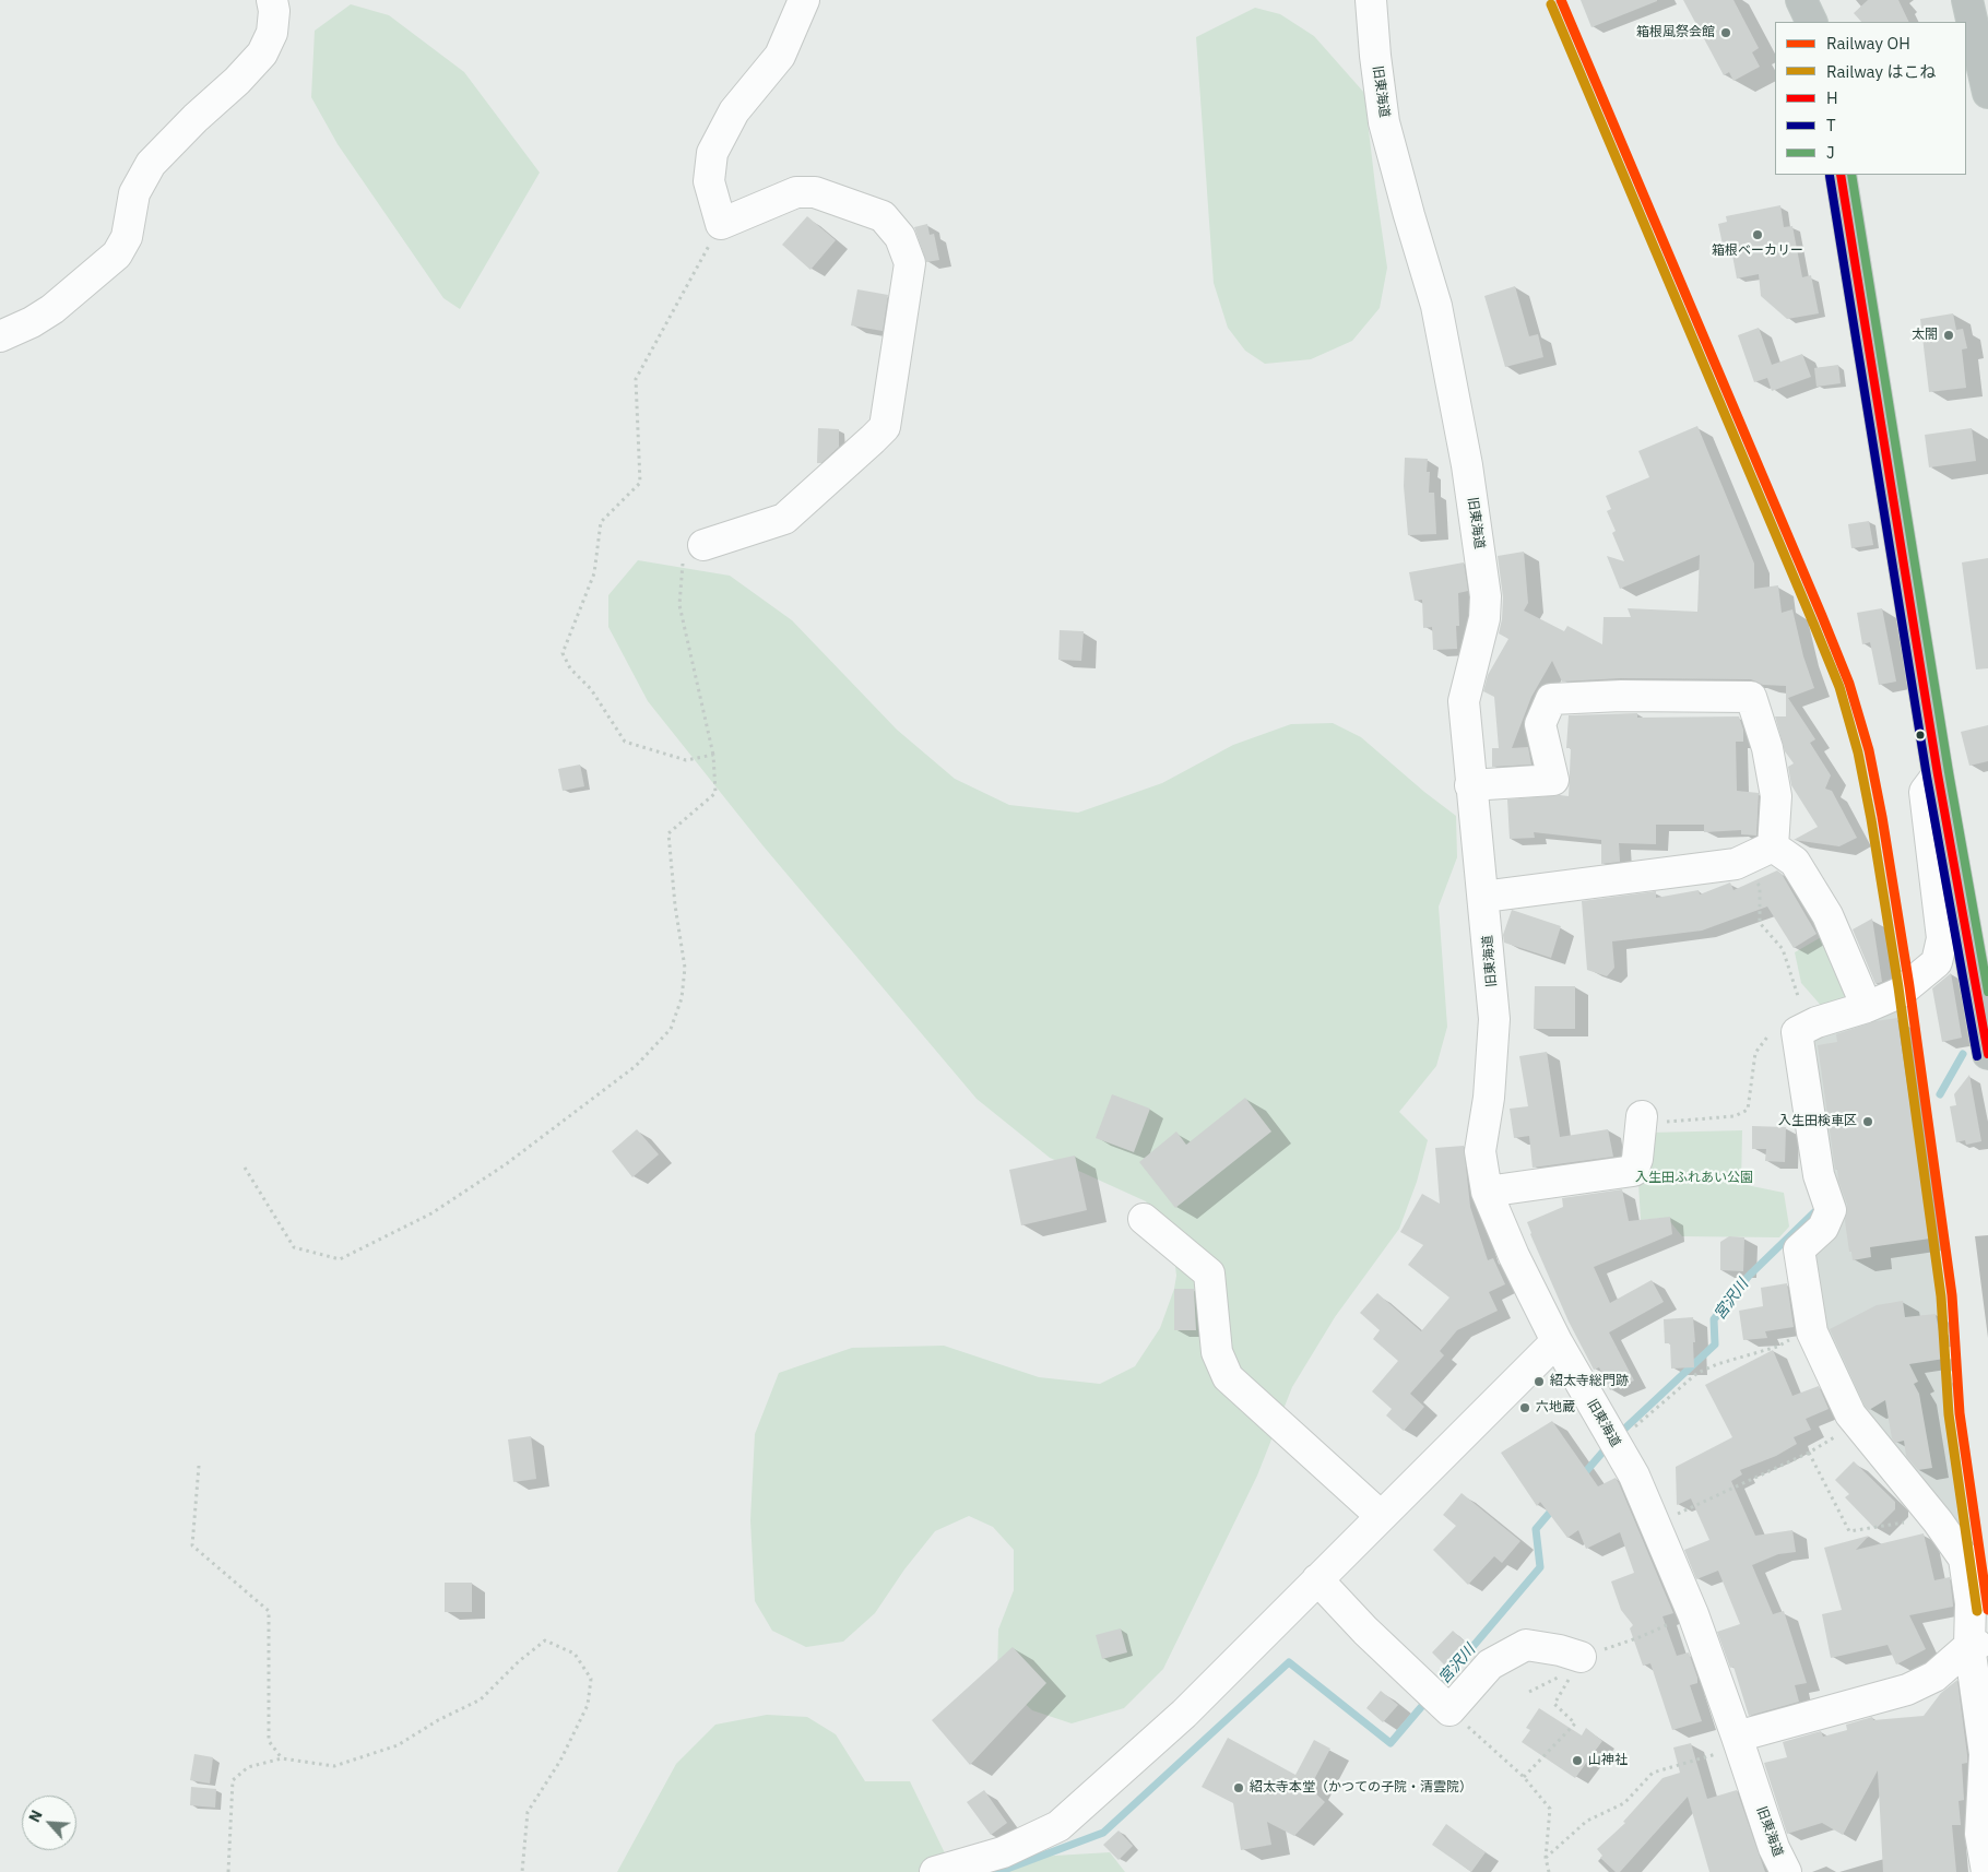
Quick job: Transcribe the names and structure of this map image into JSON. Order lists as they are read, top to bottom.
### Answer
{
  "streets": {
    "street": ["旧東海道"]
  },
  "water": ["宮沢川"],
  "parks": ["入生田ふれあい公園"],
  "places": [
    "箱根風祭会館",
    "箱根ベーカリー",
    "太閤",
    "入生田検車区",
    "紹太寺総門跡",
    "六地蔵",
    "山神社",
    "紹太寺本堂（かつての子院・清雲院）"
  ],
  "lines": [
    "rail line OH",
    "rail line はこね",
    "transit line H",
    "transit line J",
    "transit line T"
  ],
  "legend": [
    "Railway OH",
    "Railway はこね",
    "H",
    "T",
    "J"
  ],
  "north": "top left"
}
